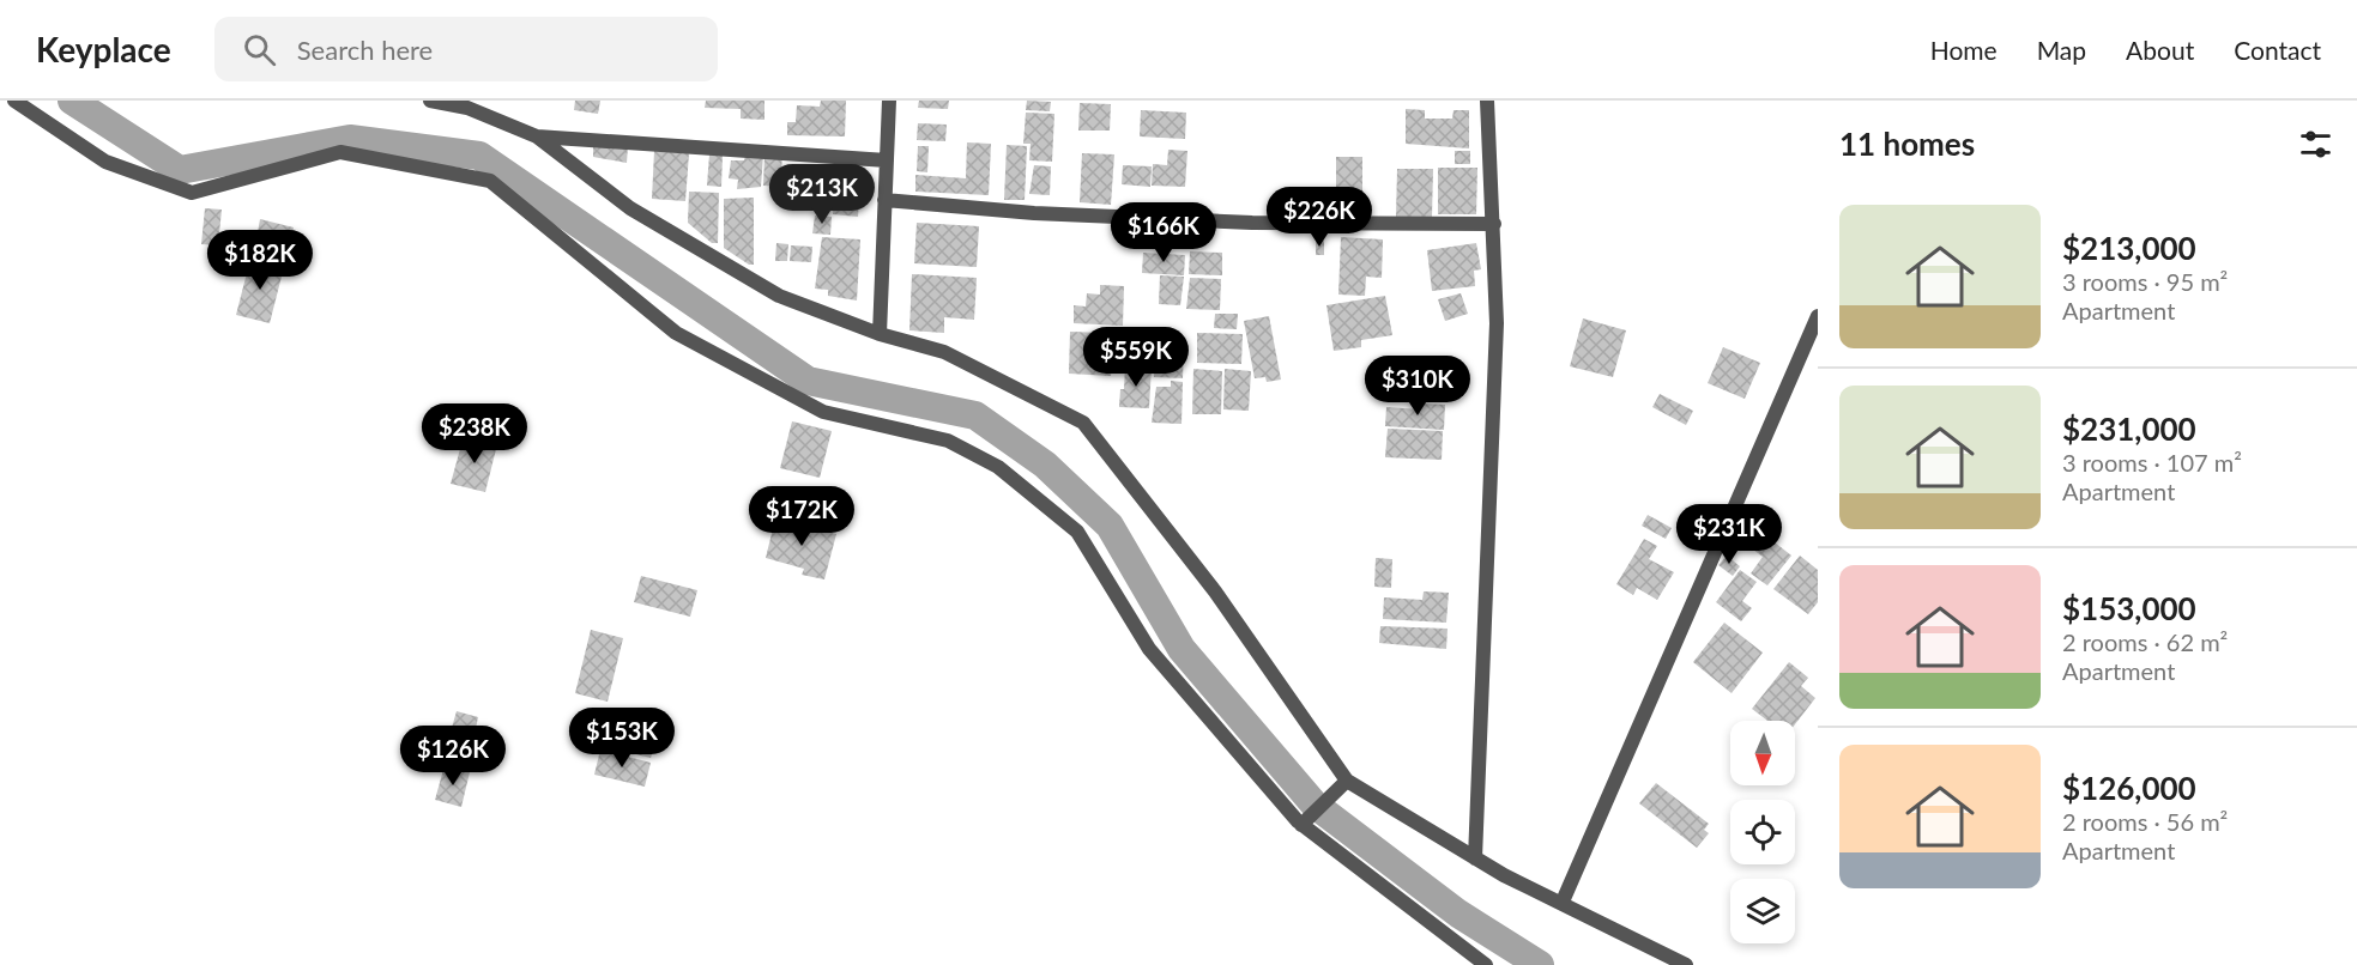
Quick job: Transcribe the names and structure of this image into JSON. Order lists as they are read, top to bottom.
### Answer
{
  "north": "bottom",
  "page": {
    "header": "Keyplace",
    "search": "Search here",
    "nav": [
      "Home",
      "Map",
      "About",
      "Contact"
    ],
    "heading": "11 homes",
    "price": [
      "$213K",
      "$226K",
      "$166K",
      "$182K",
      "$559K",
      "$310K",
      "$238K",
      "$172K",
      "$231K",
      "$153K",
      "$126K"
    ],
    "list": [
      {
        "name": "$213,000",
        "note": "3 rooms · 95 m² · Apartment"
      },
      {
        "name": "$231,000",
        "note": "3 rooms · 107 m² · Apartment"
      },
      {
        "name": "$153,000",
        "note": "2 rooms · 62 m² · Apartment"
      },
      {
        "name": "$126,000",
        "note": "2 rooms · 56 m² · Apartment"
      }
    ]
  }
}
